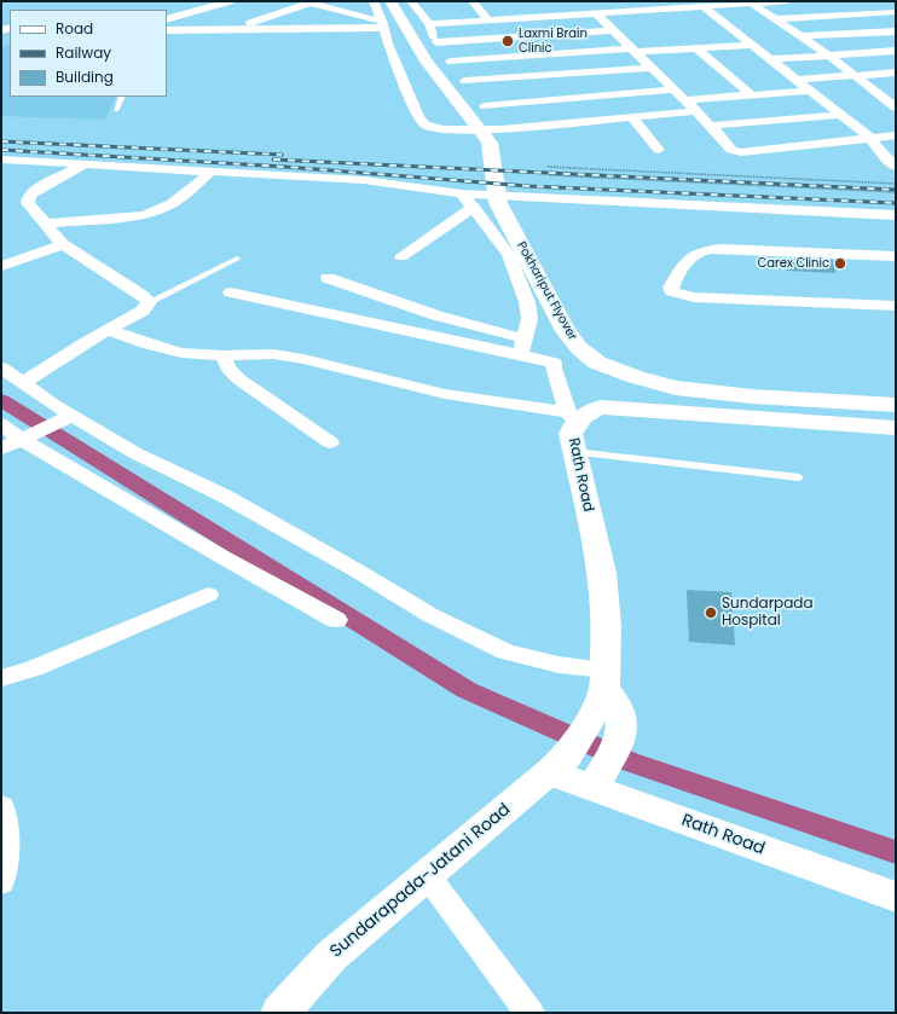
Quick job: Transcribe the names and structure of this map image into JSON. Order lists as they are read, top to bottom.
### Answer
{
  "streets": {
    "main road": ["Pokhariput Flyover", "Rath Road", "Sundarapada-Jatani Road"]
  },
  "crossings": [
    ["Rath Road", "Sundarapada-Jatani Road"]
  ],
  "places": ["Laxmi Brain Clinic", "Carex Clinic", "Sundarpada Hospital"],
  "legend": ["Road", "Railway", "Building"]
}
